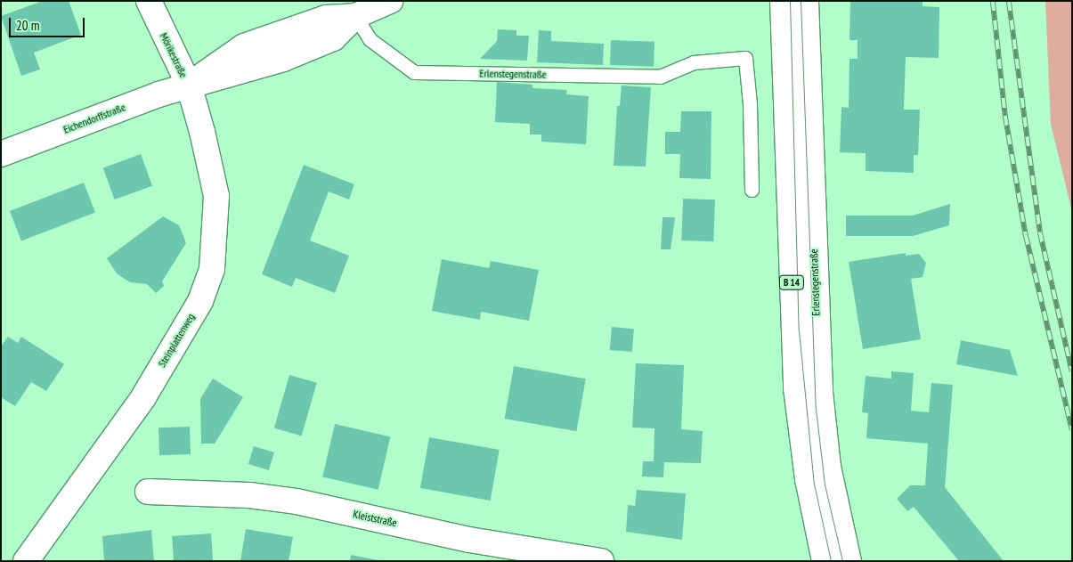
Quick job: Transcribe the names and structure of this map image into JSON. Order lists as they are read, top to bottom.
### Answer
{
  "streets": {
    "street": [
      "Mörikestraße",
      "Erlenstegenstraße",
      "Eichendorffstraße",
      "B 14",
      "Steinplattenweg",
      "Kleiststraße"
    ]
  },
  "crossings": [
    ["Mörikestraße", "Eichendorffstraße"],
    ["Mörikestraße", "Steinplattenweg"],
    ["Erlenstegenstraße", "Eichendorffstraße"],
    ["Eichendorffstraße", "Steinplattenweg"]
  ],
  "scale_bar": "20 m"
}
